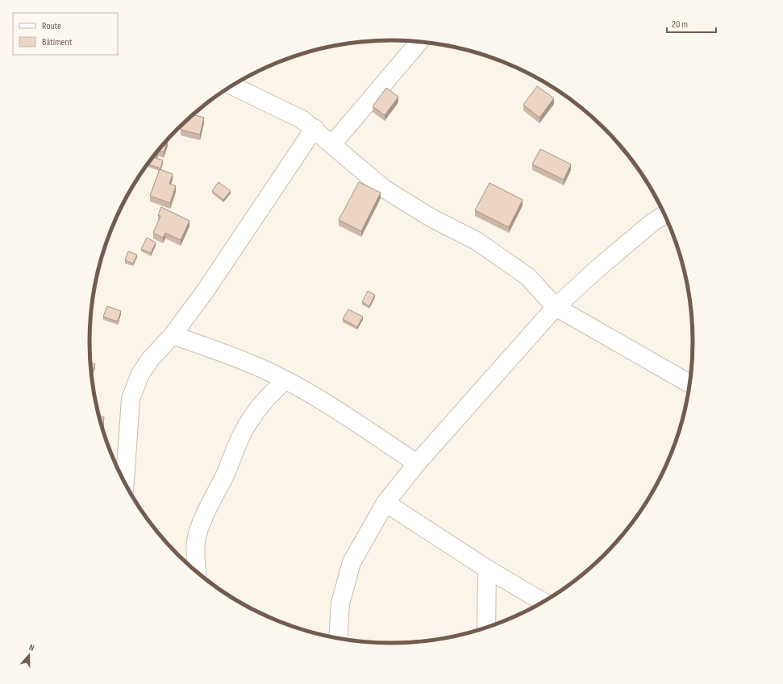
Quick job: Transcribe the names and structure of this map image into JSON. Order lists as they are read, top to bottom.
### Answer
{
  "legend": ["Route", "Bâtiment"],
  "scale_bar": "20 m",
  "north": "top"
}
